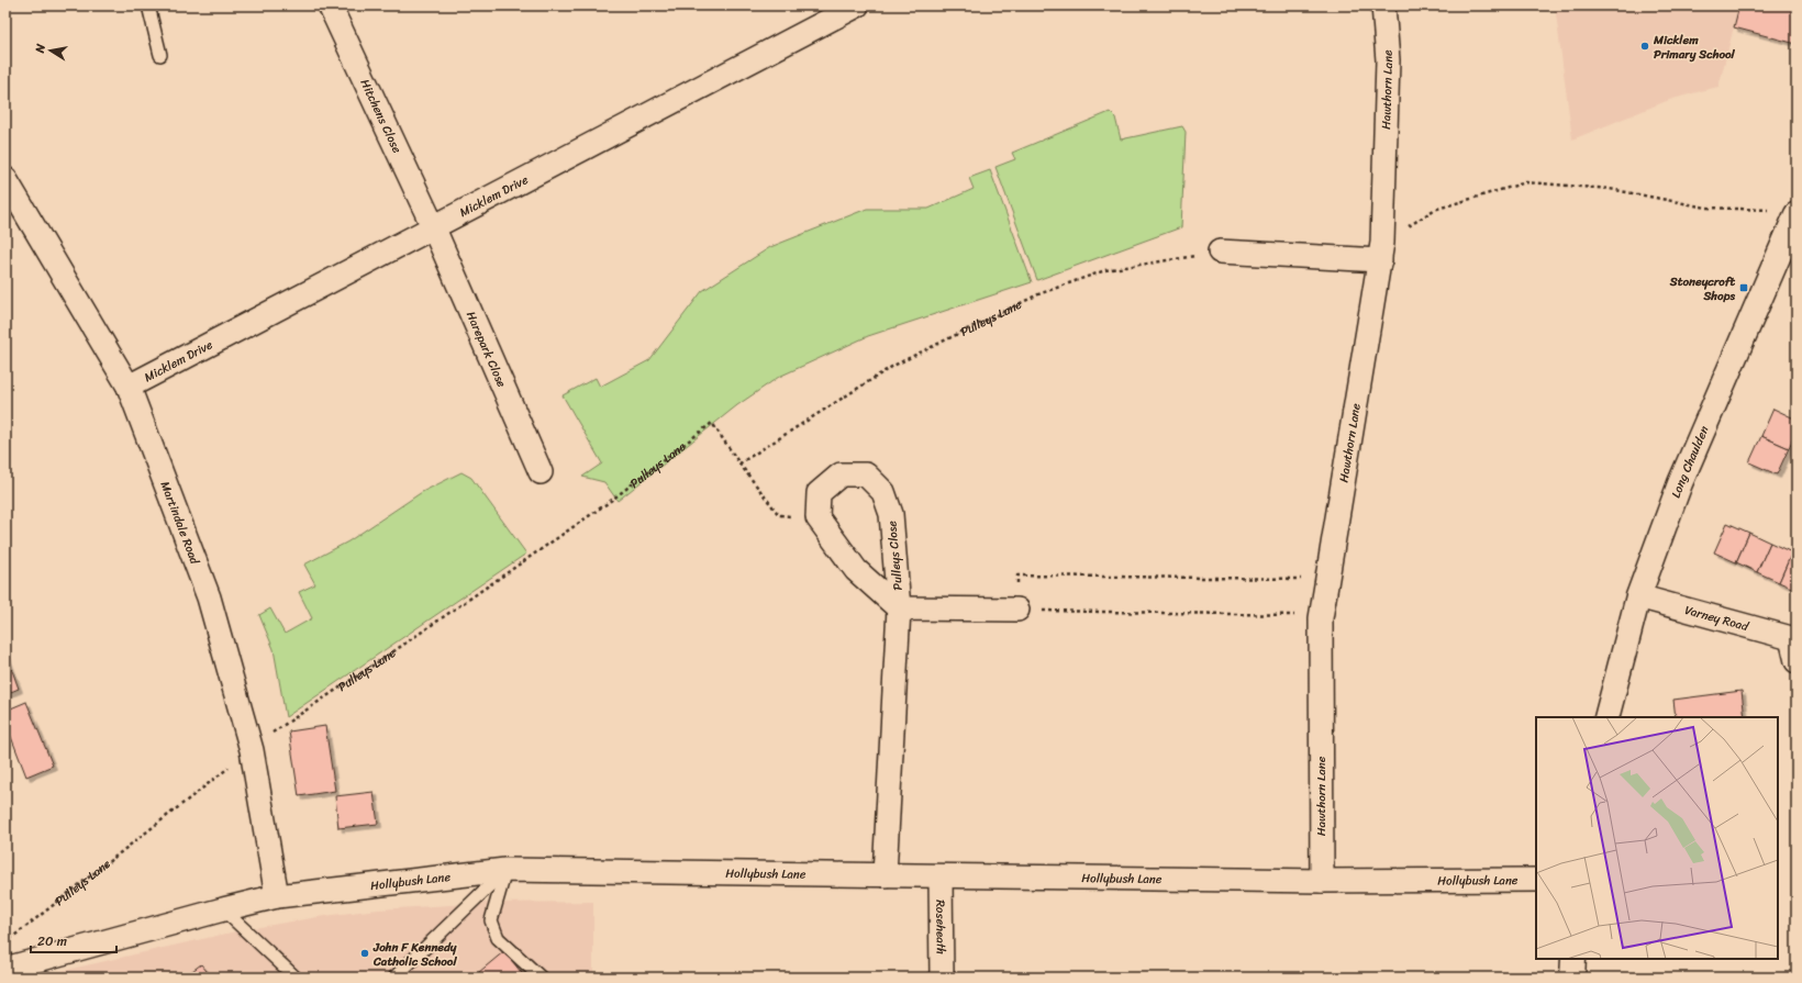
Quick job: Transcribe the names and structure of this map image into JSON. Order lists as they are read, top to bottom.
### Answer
{
  "streets": {
    "street": [
      "Hawthorn Lane",
      "Hitchens Close",
      "Micklem Drive",
      "Harepark Close",
      "Long Chaulden",
      "Martindale Road",
      "Pulleys Close",
      "Varney Road",
      "Hollybush Lane",
      "Roseheath"
    ],
    "path": ["Pulleys Lane"]
  },
  "crossings": [
    ["Hawthorn Lane", "Hollybush Lane"],
    ["Hitchens Close", "Micklem Drive"],
    ["Hitchens Close", "Harepark Close"],
    ["Micklem Drive", "Harepark Close"],
    ["Micklem Drive", "Martindale Road"],
    ["Pulleys Lane", "Martindale Road"],
    ["Long Chaulden", "Varney Road"],
    ["Martindale Road", "Hollybush Lane"],
    ["Pulleys Close", "Hollybush Lane"],
    ["Hollybush Lane", "Roseheath"]
  ],
  "places": {
    "other": ["Micklem Primary School", "John F Kennedy Catholic School"],
    "transit": ["Stoneycroft Shops"]
  },
  "scale_bar": "20 m",
  "north": "left"
}
